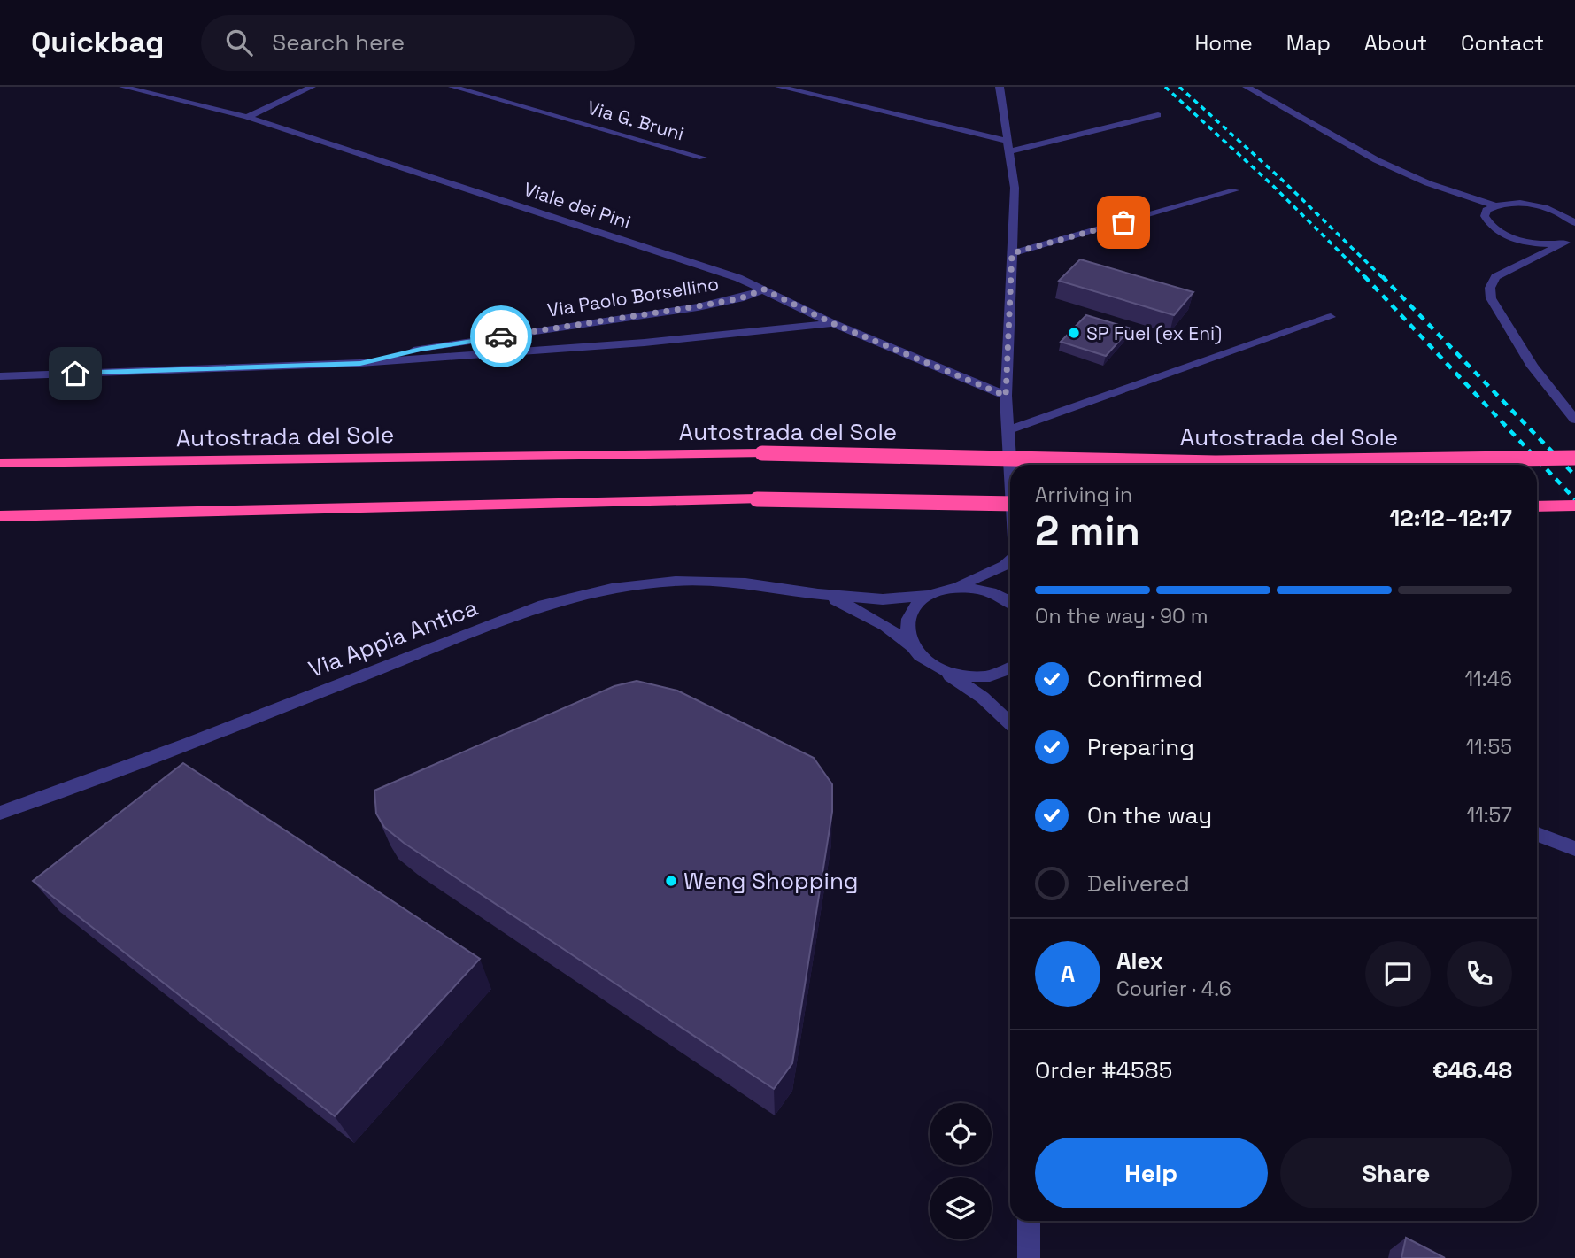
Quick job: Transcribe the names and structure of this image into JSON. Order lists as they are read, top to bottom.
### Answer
{
  "streets": {
    "highway": ["Autostrada del Sole"],
    "street": [
      "Via G. Bruni",
      "Viale dei Pini",
      "Via Paolo Borsellino",
      "Via Appia Antica"
    ]
  },
  "crossings": [
    ["Viale dei Pini", "Via Paolo Borsellino"]
  ],
  "places": ["SP Fuel (ex Eni)", "Weng Shopping"],
  "page": {
    "header": "Quickbag",
    "search": "Search here",
    "nav": [
      "Home",
      "Map",
      "About",
      "Contact"
    ],
    "heading": ["2 min", "Arriving in", "12:12–12:17"],
    "panel": [
      "Alex",
      "Courier · 4.6",
      "Order #4585",
      "€46.48"
    ],
    "bar": "On the way · 90 m",
    "list": [
      ["Confirmed", "11:46"],
      ["Preparing", "11:55"],
      ["On the way", "11:57"],
      "Delivered"
    ],
    "round": "A",
    "buttons": ["Help", "Share"]
  }
}
